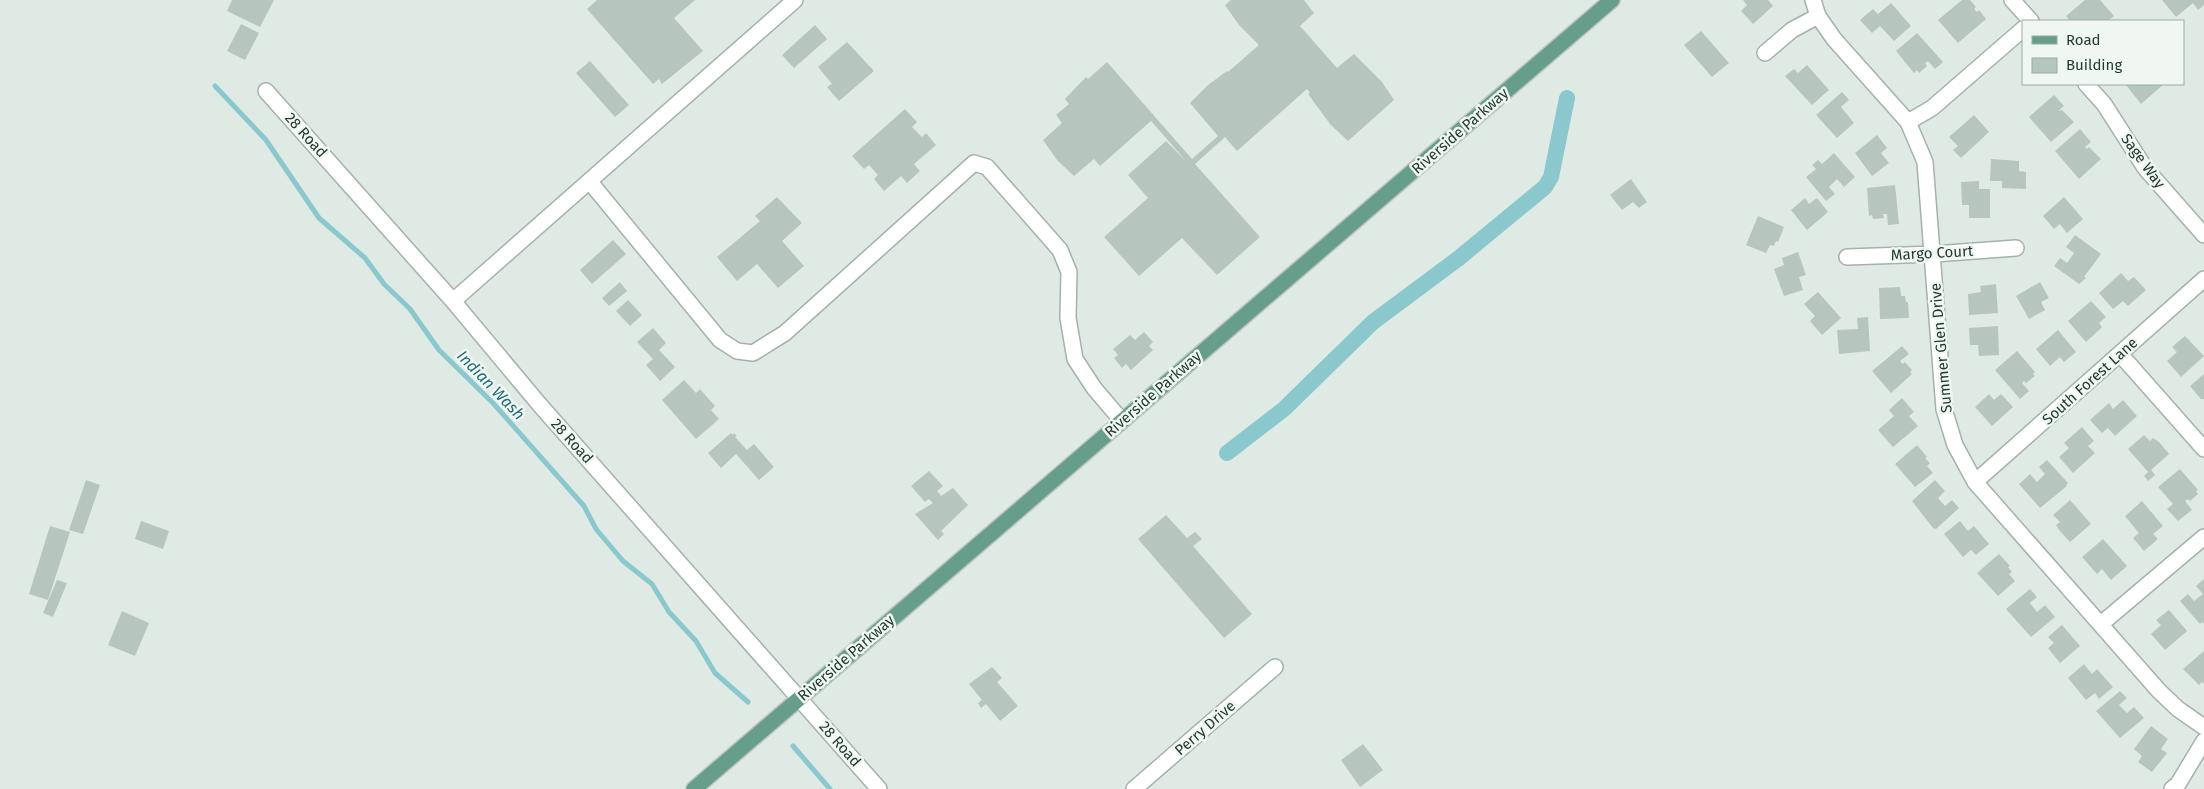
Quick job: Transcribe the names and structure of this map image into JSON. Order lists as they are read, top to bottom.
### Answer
{
  "streets": {
    "main road": ["Riverside Parkway"],
    "street": [
      "28 Road",
      "Sage Way",
      "Margo Court",
      "Summer Glen Drive",
      "South Forest Lane",
      "Perry Drive"
    ]
  },
  "crossings": [
    ["Riverside Parkway", "28 Road"],
    ["Margo Court", "Summer Glen Drive"],
    ["Summer Glen Drive", "South Forest Lane"]
  ],
  "water": ["Indian Wash"],
  "legend": ["Road", "Building"]
}
